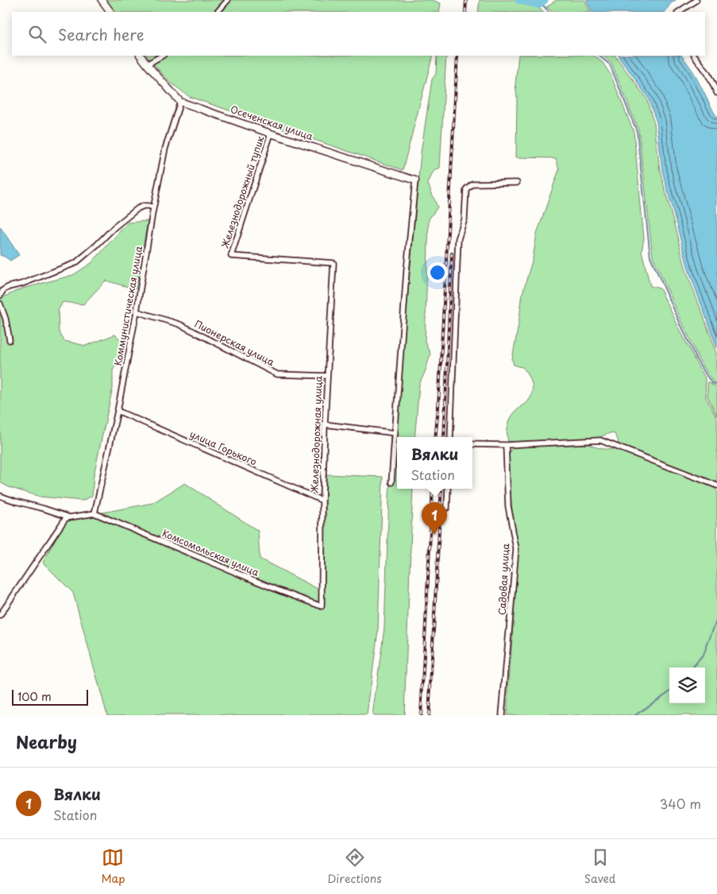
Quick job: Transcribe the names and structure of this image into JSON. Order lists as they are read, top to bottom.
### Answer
{
  "streets": {
    "street": [
      "Осеченская улица",
      "Железнодорожный тупик",
      "Коммунистическая улица",
      "Пионерская улица",
      "Железнодорожная улица",
      "улица Горького",
      "Комсомольская улица",
      "Садовая улица"
    ]
  },
  "crossings": [
    ["Осеченская улица", "Железнодорожный тупик"],
    ["Осеченская улица", "Коммунистическая улица"],
    ["Железнодорожный тупик", "Железнодорожная улица"],
    ["Коммунистическая улица", "Пионерская улица"],
    ["Коммунистическая улица", "улица Горького"],
    ["Коммунистическая улица", "Комсомольская улица"],
    ["Пионерская улица", "Железнодорожная улица"],
    ["Железнодорожная улица", "улица Горького"],
    ["Железнодорожная улица", "Комсомольская улица"]
  ],
  "scale_bar": "100 m",
  "page": {
    "search": "Search here",
    "popup": ["Вялки", "Station"],
    "pins": "1",
    "scale": "100 m",
    "heading": "Nearby",
    "list": [
      {
        "mark": "1",
        "name": "Вялки",
        "note": "Station",
        "value": "340 m"
      }
    ],
    "nav": ["Map", "Directions", "Saved"]
  }
}
